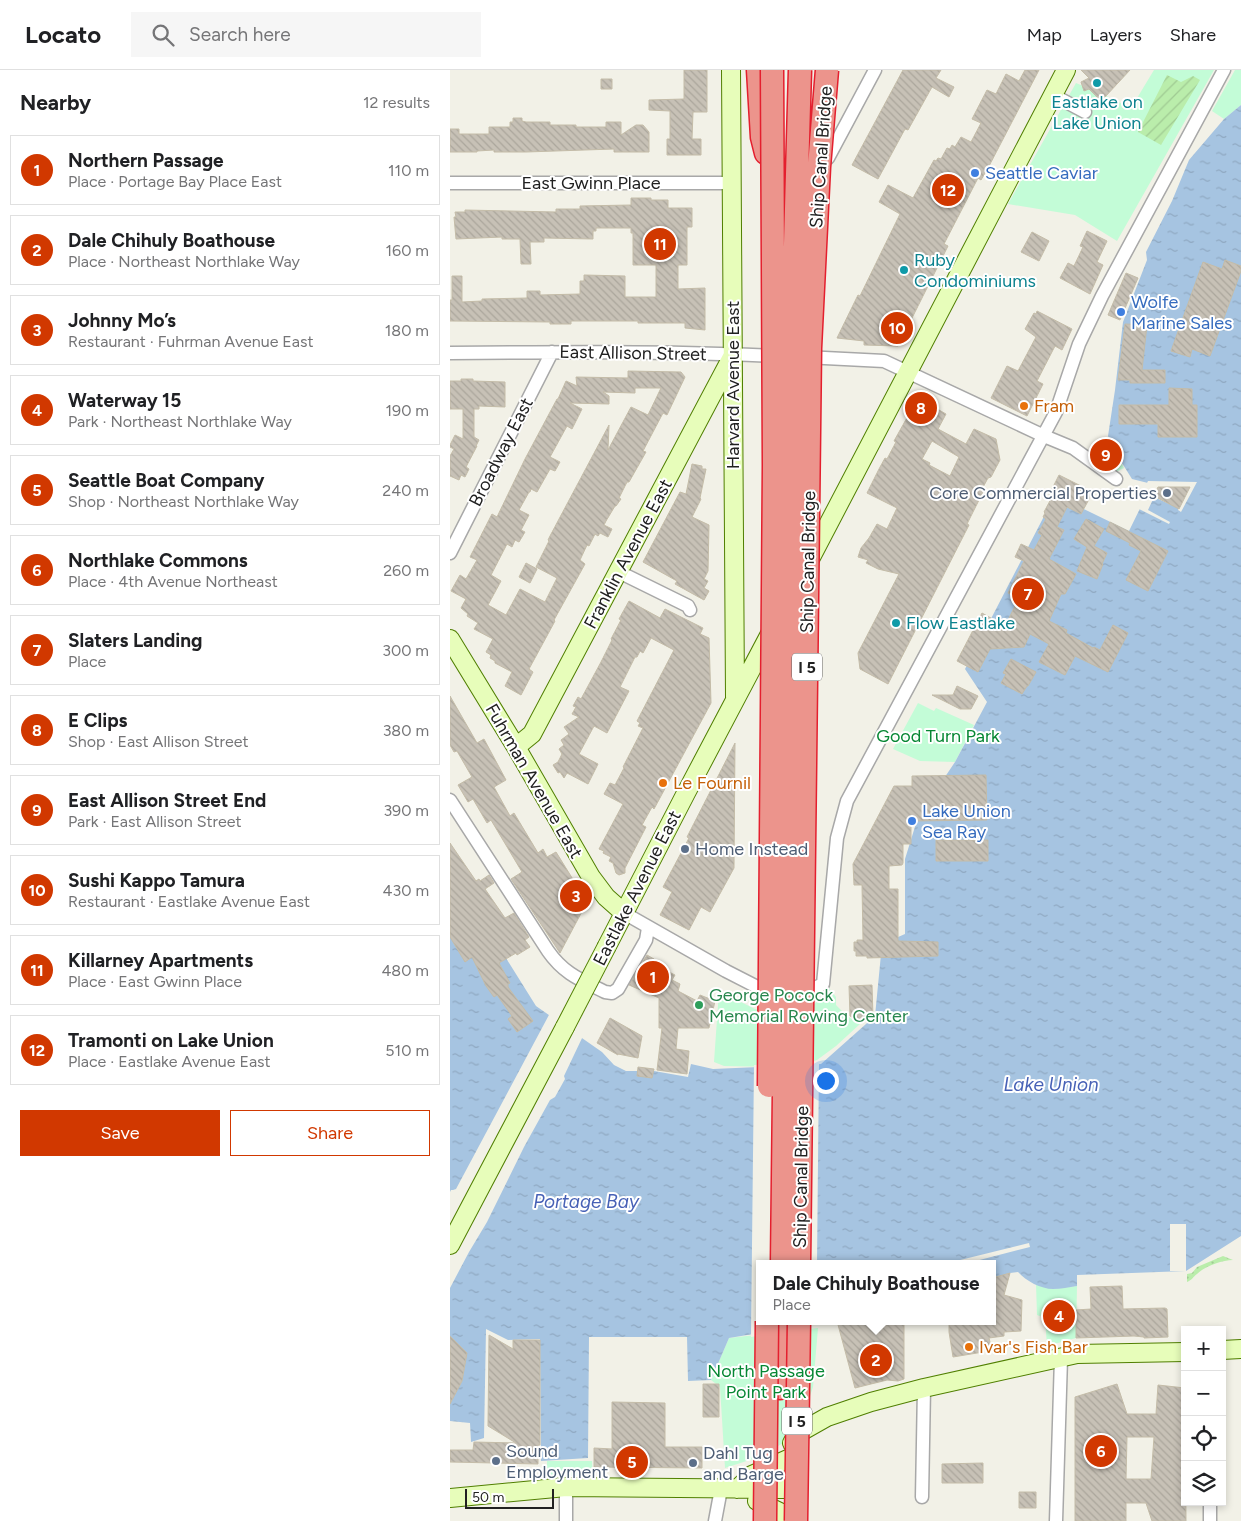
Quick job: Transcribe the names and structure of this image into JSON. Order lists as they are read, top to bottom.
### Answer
{
  "streets": {
    "highway": ["Ship Canal Bridge", "I 5"],
    "main road": [
      "Harvard Avenue East",
      "Franklin Avenue East",
      "Fuhrman Avenue East",
      "Eastlake Avenue East"
    ],
    "street": ["East Gwinn Place", "East Allison Street", "Broadway East"]
  },
  "crossings": [
    ["East Gwinn Place", "Harvard Avenue East"],
    ["East Allison Street", "Harvard Avenue East"],
    ["East Allison Street", "Broadway East"],
    ["East Allison Street", "Franklin Avenue East"],
    ["East Allison Street", "Fuhrman Avenue East"],
    ["East Allison Street", "Eastlake Avenue East"],
    ["Harvard Avenue East", "Franklin Avenue East"],
    ["Harvard Avenue East", "Eastlake Avenue East"],
    ["Franklin Avenue East", "Fuhrman Avenue East"],
    ["Fuhrman Avenue East", "Eastlake Avenue East"]
  ],
  "water": ["Lake Union", "Portage Bay"],
  "parks": ["Good Turn Park", "North Passage Point Park"],
  "places": [
    "Eastlake on Lake Union",
    "Seattle Caviar",
    "Ruby Condominiums",
    "Wolfe Marine Sales",
    "Fram",
    "Core Commercial Properties",
    "Flow Eastlake",
    "Le Fournil",
    "Lake Union Sea Ray",
    "Home Instead",
    "George Pocock Memorial Rowing Center",
    "Ivar's Fish Bar",
    "Sound Employment",
    "Dahl Tug and Barge"
  ],
  "scale_bar": "50 m",
  "page": {
    "header": "Locato",
    "search": "Search here",
    "nav": ["Map", "Layers", "Share"],
    "heading": ["Nearby", "12 results"],
    "list": [
      {
        "mark": "1",
        "name": "Northern Passage",
        "note": "Place · Portage Bay Place East",
        "value": "110 m"
      },
      {
        "mark": "2",
        "name": "Dale Chihuly Boathouse",
        "note": "Place · Northeast Northlake Way",
        "value": "160 m"
      },
      {
        "mark": "3",
        "name": "Johnny Mo’s",
        "note": "Restaurant · Fuhrman Avenue East",
        "value": "180 m"
      },
      {
        "mark": "4",
        "name": "Waterway 15",
        "note": "Park · Northeast Northlake Way",
        "value": "190 m"
      },
      {
        "mark": "5",
        "name": "Seattle Boat Company",
        "note": "Shop · Northeast Northlake Way",
        "value": "240 m"
      },
      {
        "mark": "6",
        "name": "Northlake Commons",
        "note": "Place · 4th Avenue Northeast",
        "value": "260 m"
      },
      {
        "mark": "7",
        "name": "Slaters Landing",
        "note": "Place",
        "value": "300 m"
      },
      {
        "mark": "8",
        "name": "E Clips",
        "note": "Shop · East Allison Street",
        "value": "380 m"
      },
      {
        "mark": "9",
        "name": "East Allison Street End",
        "note": "Park · East Allison Street",
        "value": "390 m"
      },
      {
        "mark": "10",
        "name": "Sushi Kappo Tamura",
        "note": "Restaurant · Eastlake Avenue East",
        "value": "430 m"
      },
      {
        "mark": "11",
        "name": "Killarney Apartments",
        "note": "Place · East Gwinn Place",
        "value": "480 m"
      },
      {
        "mark": "12",
        "name": "Tramonti on Lake Union",
        "note": "Place · Eastlake Avenue East",
        "value": "510 m"
      }
    ],
    "pins": [
      "12",
      "11",
      "10",
      "8",
      "9",
      "7",
      "3",
      "1",
      "4",
      "2",
      "6",
      "5"
    ],
    "buttons": ["Save", "Share"],
    "popup": ["Dale Chihuly Boathouse", "Place"],
    "map_buttons": ["+", "−"],
    "scale": "50 m"
  }
}
